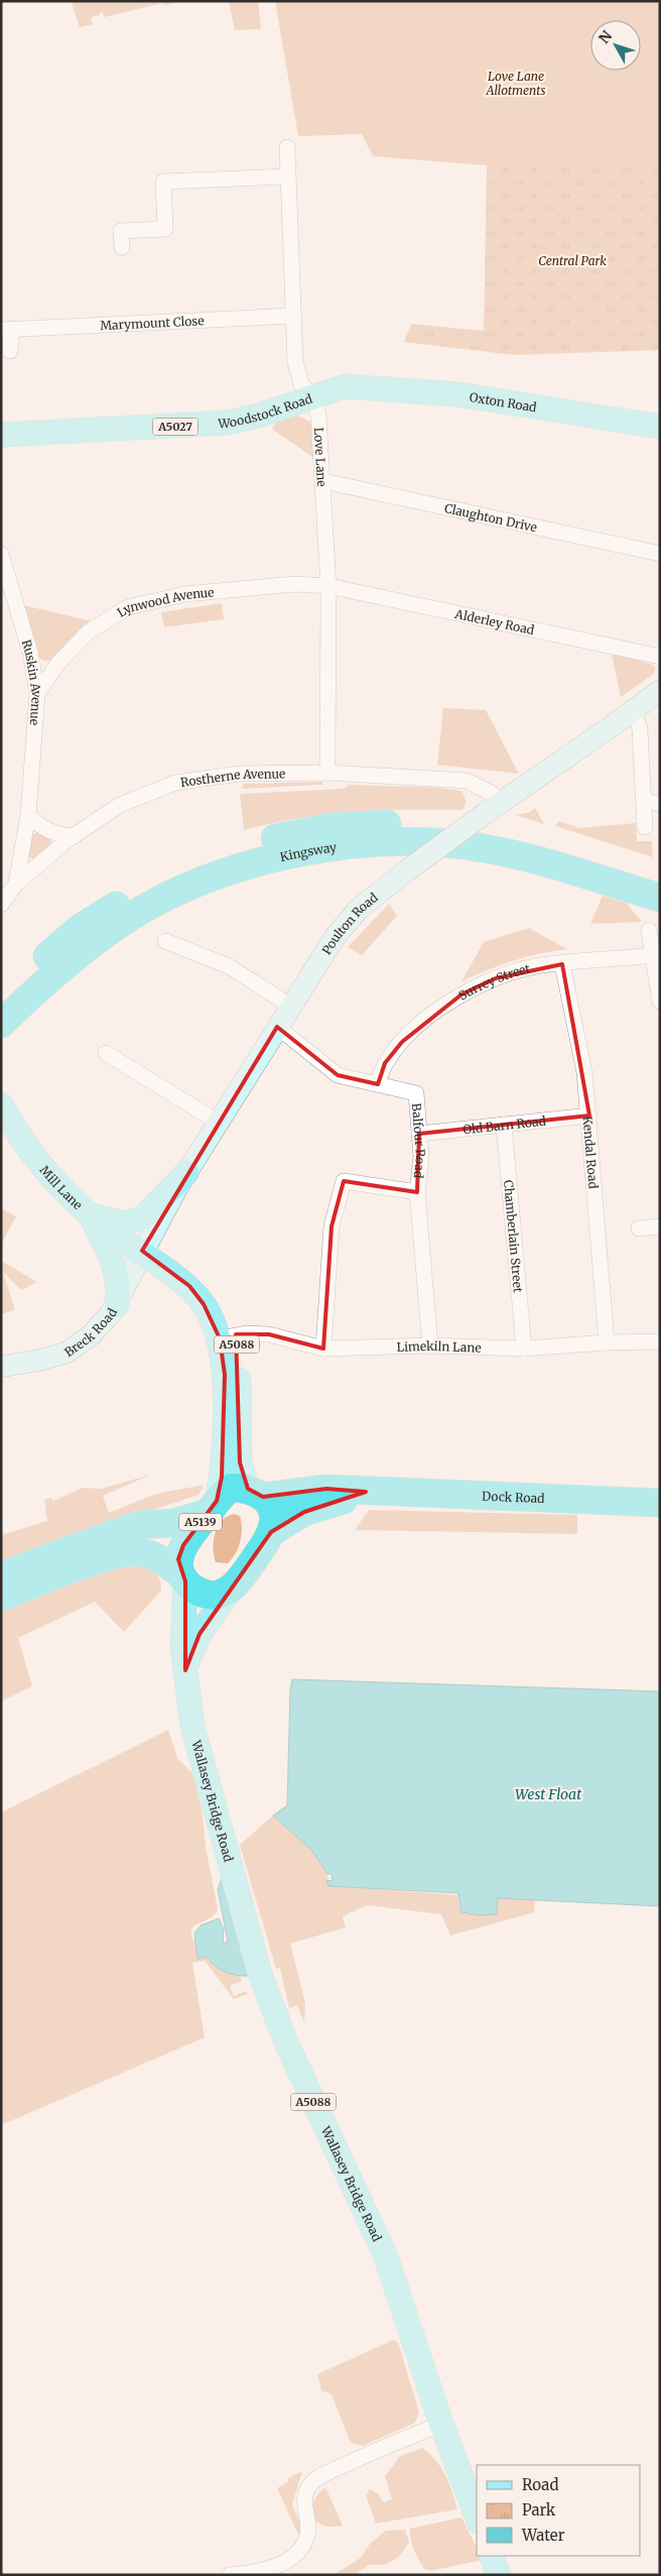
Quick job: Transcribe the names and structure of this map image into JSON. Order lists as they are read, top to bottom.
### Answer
{
  "streets": {
    "highway": ["Kingsway", "Dock Road", "A5139"],
    "main road": [
      "Oxton Road",
      "Woodstock Road",
      "A5027",
      "Poulton Road",
      "Mill Lane",
      "Breck Road",
      "A5088",
      "Wallasey Bridge Road"
    ],
    "street": [
      "Marymount Close",
      "Love Lane",
      "Claughton Drive",
      "Lynwood Avenue",
      "Alderley Road",
      "Ruskin Avenue",
      "Rostherne Avenue",
      "Surrey Street",
      "Old Barn Road",
      "Balfour Road",
      "Kendal Road",
      "Chamberlain Street",
      "Limekiln Lane"
    ]
  },
  "crossings": [
    ["Marymount Close", "Love Lane"],
    ["Oxton Road", "Woodstock Road"],
    ["Woodstock Road", "Love Lane"],
    ["Love Lane", "Claughton Drive"],
    ["Love Lane", "Lynwood Avenue"],
    ["Love Lane", "Alderley Road"],
    ["Love Lane", "Rostherne Avenue"],
    ["Lynwood Avenue", "Alderley Road"],
    ["Lynwood Avenue", "Ruskin Avenue"],
    ["Ruskin Avenue", "Rostherne Avenue"],
    ["Rostherne Avenue", "Poulton Road"],
    ["Poulton Road", "Balfour Road"],
    ["Poulton Road", "Mill Lane"],
    ["Poulton Road", "Breck Road"],
    ["Poulton Road", "A5088"],
    ["Surrey Street", "Balfour Road"],
    ["Surrey Street", "Kendal Road"],
    ["Old Barn Road", "Balfour Road"],
    ["Old Barn Road", "Kendal Road"],
    ["Old Barn Road", "Chamberlain Street"],
    ["Balfour Road", "Limekiln Lane"],
    ["Kendal Road", "Limekiln Lane"],
    ["Mill Lane", "Breck Road"],
    ["Mill Lane", "A5088"],
    ["Chamberlain Street", "Limekiln Lane"],
    ["Breck Road", "A5088"],
    ["A5088", "Limekiln Lane"],
    ["A5088", "Dock Road"],
    ["A5088", "A5139"],
    ["A5088", "Wallasey Bridge Road"],
    ["Dock Road", "A5139"]
  ],
  "water": ["West Float"],
  "parks": ["Love Lane Allotments", "Central Park"],
  "legend": ["Road", "Park", "Water"],
  "north": "top left"
}
